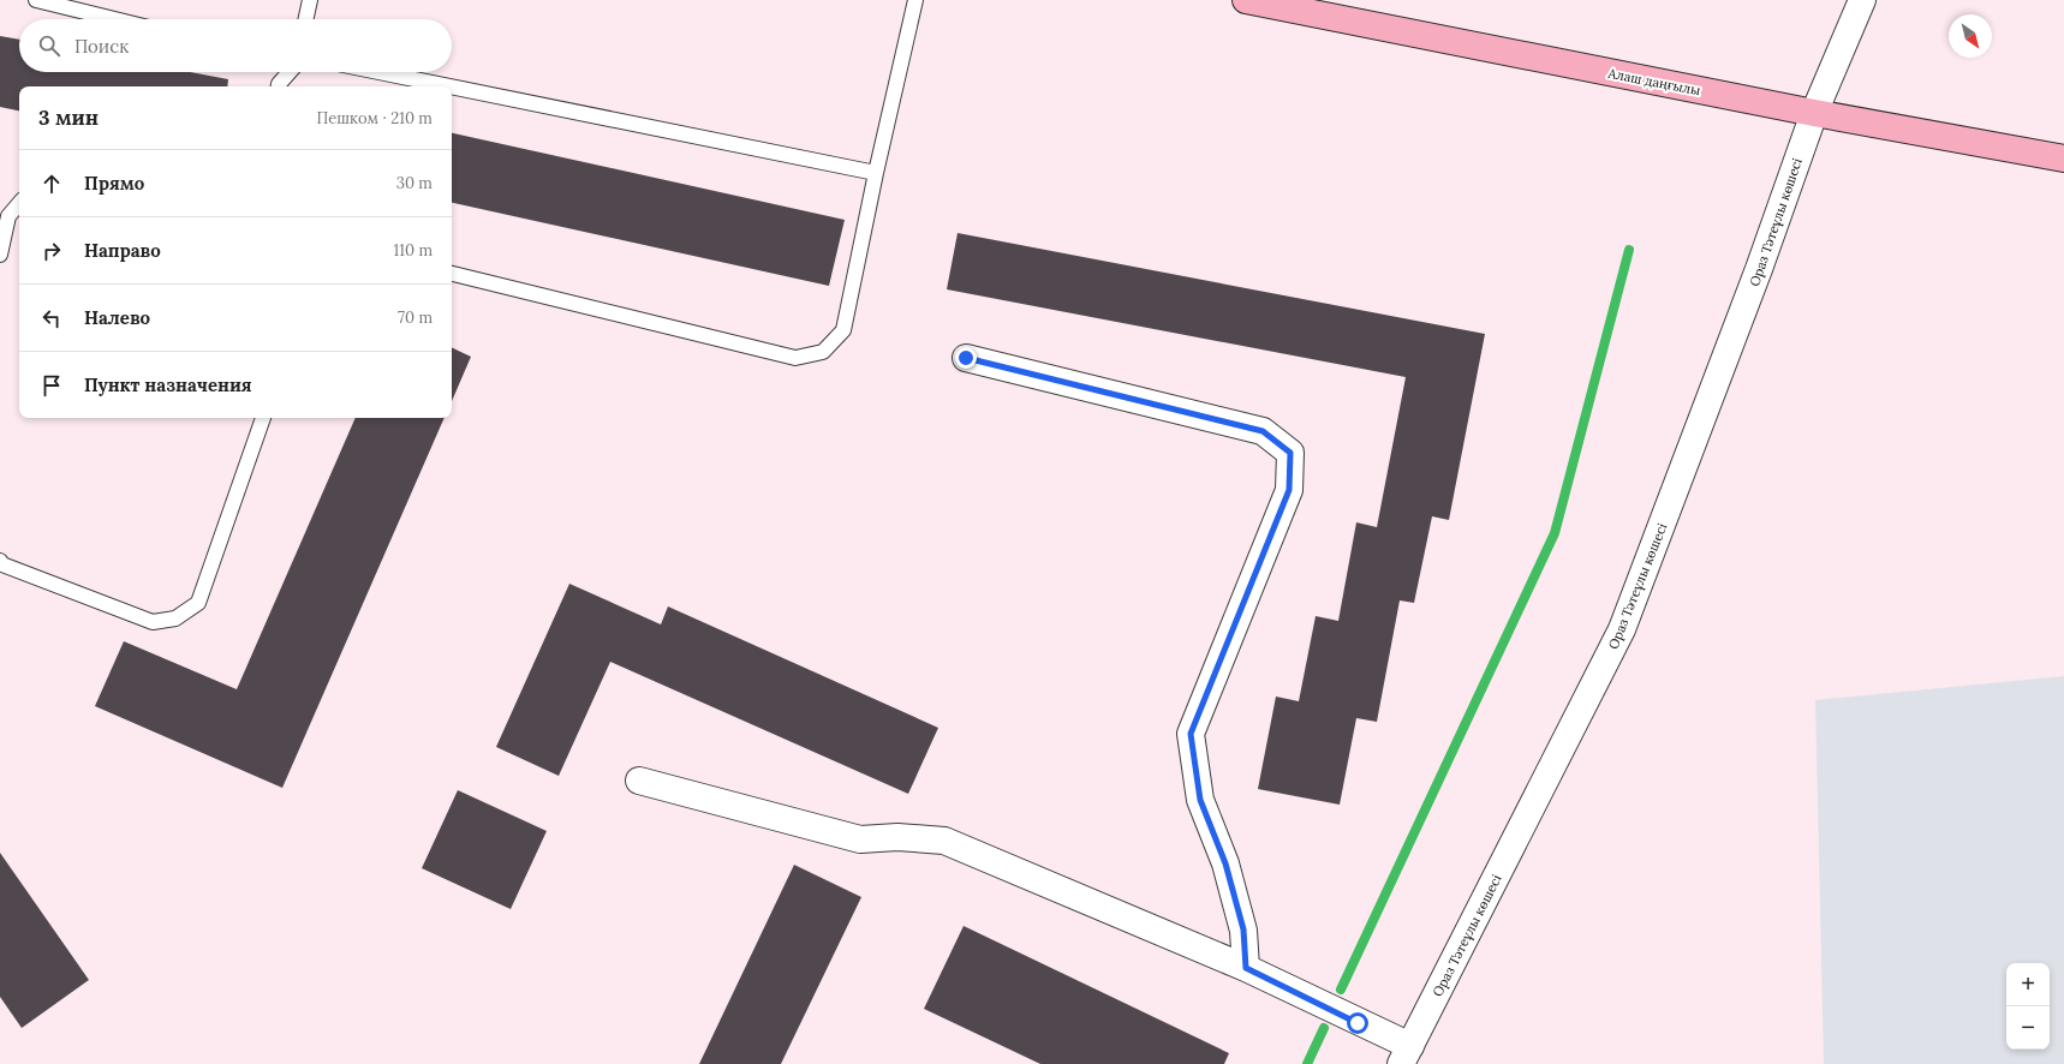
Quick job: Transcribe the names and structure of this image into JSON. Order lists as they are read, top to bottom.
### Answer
{
  "streets": {
    "main road": ["Алаш даңғылы"],
    "street": ["Ораз Тәтеұлы көшесі"]
  },
  "crossings": [
    ["Алаш даңғылы", "Ораз Тәтеұлы көшесі"]
  ],
  "north": "bottom right",
  "page": {
    "search": "Поиск",
    "heading": ["3 мин", "Пешком · 210 m"],
    "list": [
      ["Прямо", "30 m"],
      ["Направо", "110 m"],
      ["Налево", "70 m"],
      "Пункт назначения"
    ],
    "map_buttons": ["+", "−"]
  }
}
